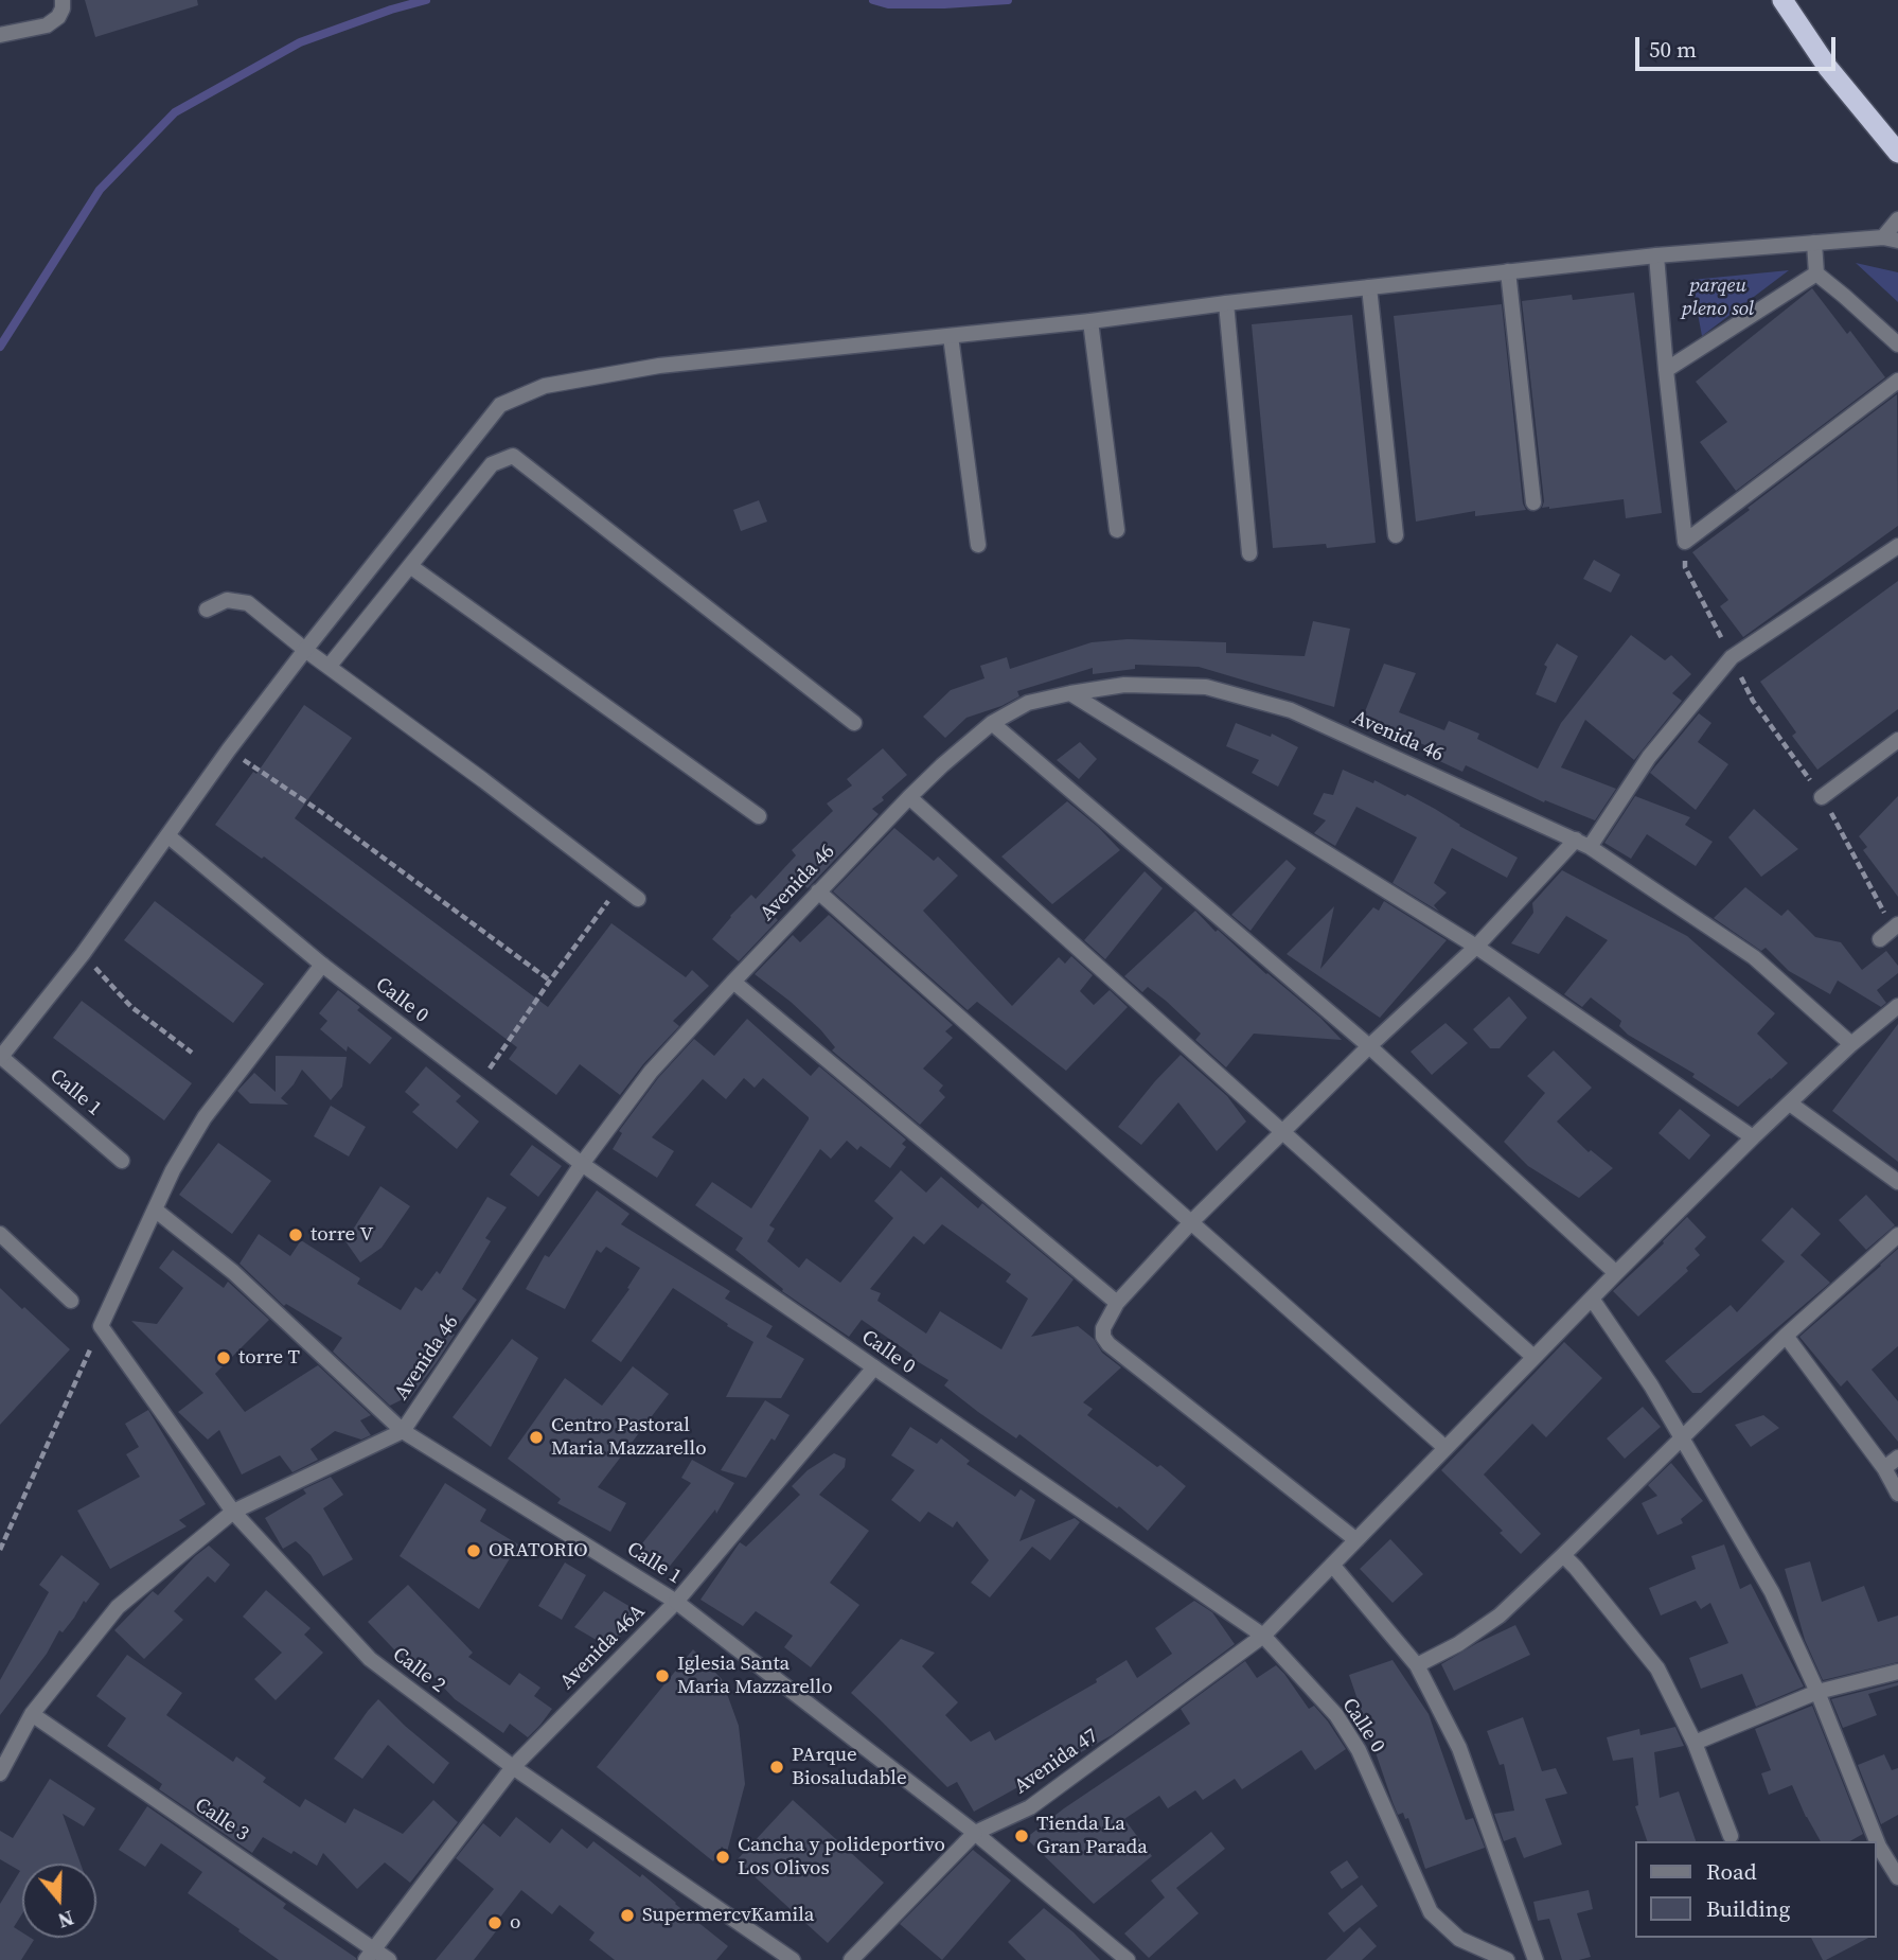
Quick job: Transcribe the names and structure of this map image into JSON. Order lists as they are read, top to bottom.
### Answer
{
  "streets": {
    "street": [
      "Avenida 46",
      "Calle 0",
      "Calle 1",
      "Avenida 46A",
      "Calle 2",
      "Avenida 47",
      "Calle 3"
    ]
  },
  "crossings": [
    ["Avenida 46", "Calle 0"],
    ["Avenida 46", "Calle 1"],
    ["Avenida 46", "Calle 2"],
    ["Avenida 46", "Avenida 47"],
    ["Avenida 46", "Calle 3"],
    ["Calle 0", "Avenida 46A"],
    ["Calle 0", "Avenida 47"],
    ["Calle 1", "Avenida 46A"],
    ["Calle 1", "Avenida 47"],
    ["Avenida 46A", "Calle 2"],
    ["Avenida 46A", "Calle 3"]
  ],
  "parks": ["parqeu pleno sol"],
  "places": [
    "torre V",
    "torre T",
    "Centro Pastoral Maria Mazzarello",
    "ORATORIO",
    "Iglesia Santa Maria Mazzarello",
    "PArque Biosaludable",
    "Tienda La Gran Parada",
    "Cancha y polideportivo Los Olivos",
    "SupermercvKamila",
    "o"
  ],
  "legend": ["Road", "Building"],
  "scale_bar": "50 m",
  "north": "bottom"
}
